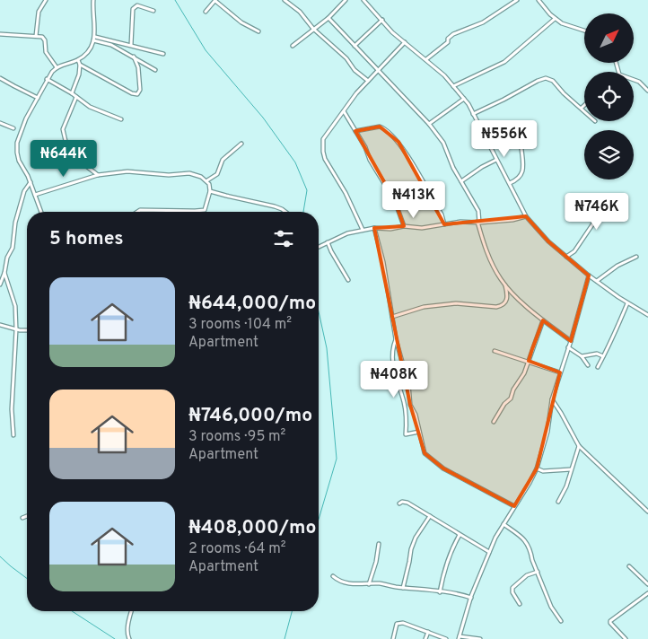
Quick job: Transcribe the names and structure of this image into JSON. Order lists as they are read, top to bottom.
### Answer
{
  "north": "top right",
  "page": {
    "price": [
      "₦556K",
      "₦644K",
      "₦413K",
      "₦746K",
      "₦408K"
    ],
    "heading": "5 homes",
    "list": [
      {
        "name": "₦644,000/mo",
        "note": "3 rooms · 104 m² · Apartment"
      },
      {
        "name": "₦746,000/mo",
        "note": "3 rooms · 95 m² · Apartment"
      },
      {
        "name": "₦408,000/mo",
        "note": "2 rooms · 64 m² · Apartment"
      }
    ]
  }
}
